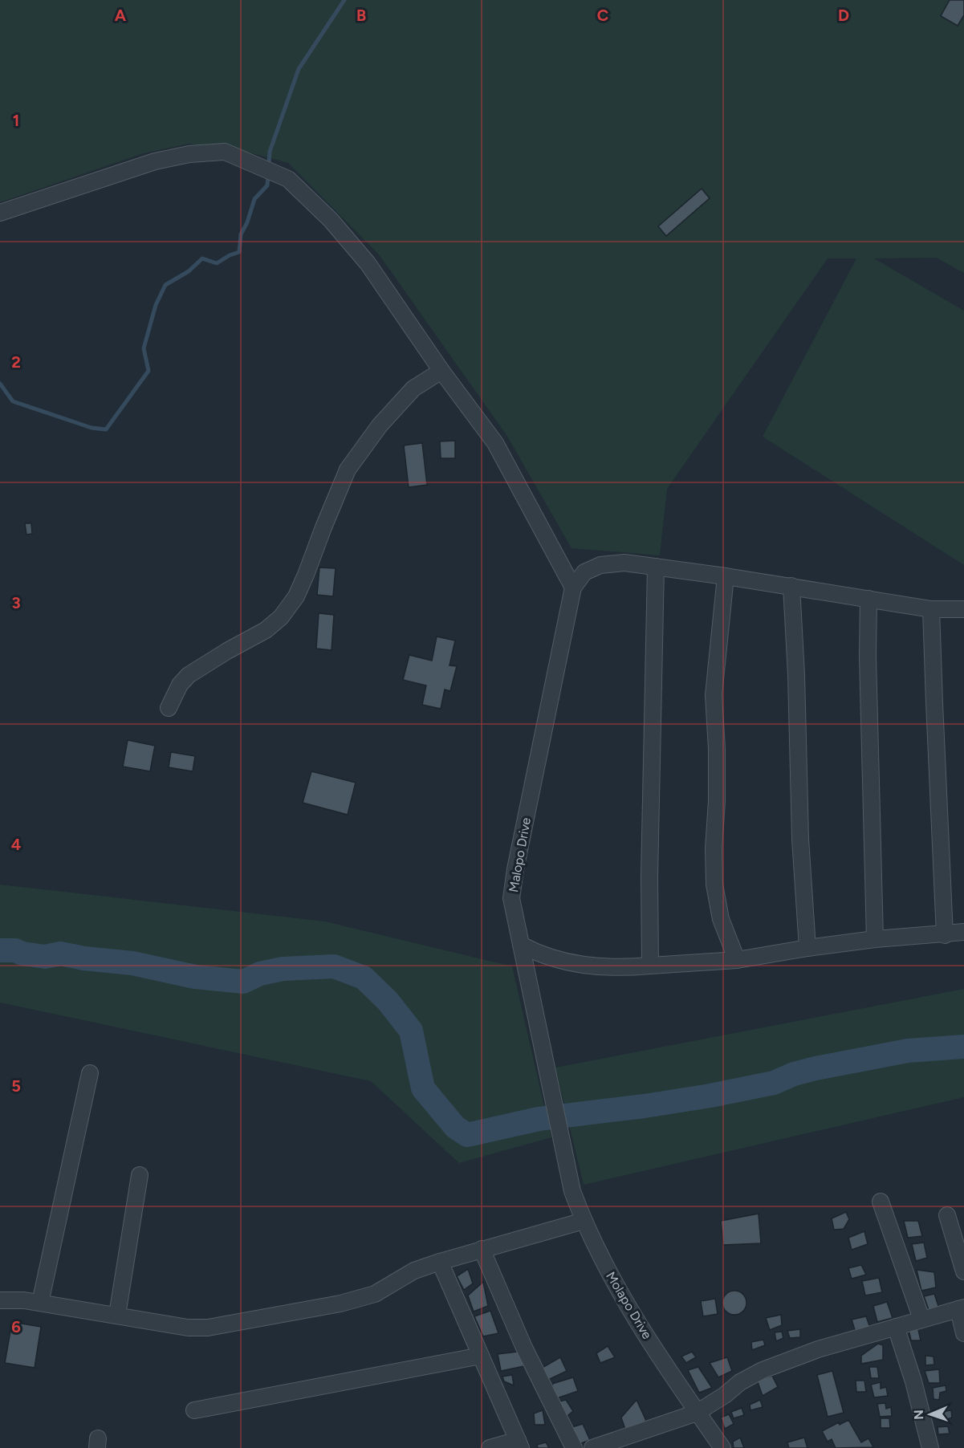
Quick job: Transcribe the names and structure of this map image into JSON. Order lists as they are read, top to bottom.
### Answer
{
  "streets": {
    "street": ["Malopo Drive", "Molapo Drive"]
  },
  "crossings": [
    ["Malopo Drive", "Molapo Drive"]
  ],
  "north": "left",
  "grid": {
    "columns": [
      "A",
      "B",
      "C",
      "D"
    ],
    "rows": [
      "1",
      "2",
      "3",
      "4",
      "5",
      "6"
    ]
  }
}
